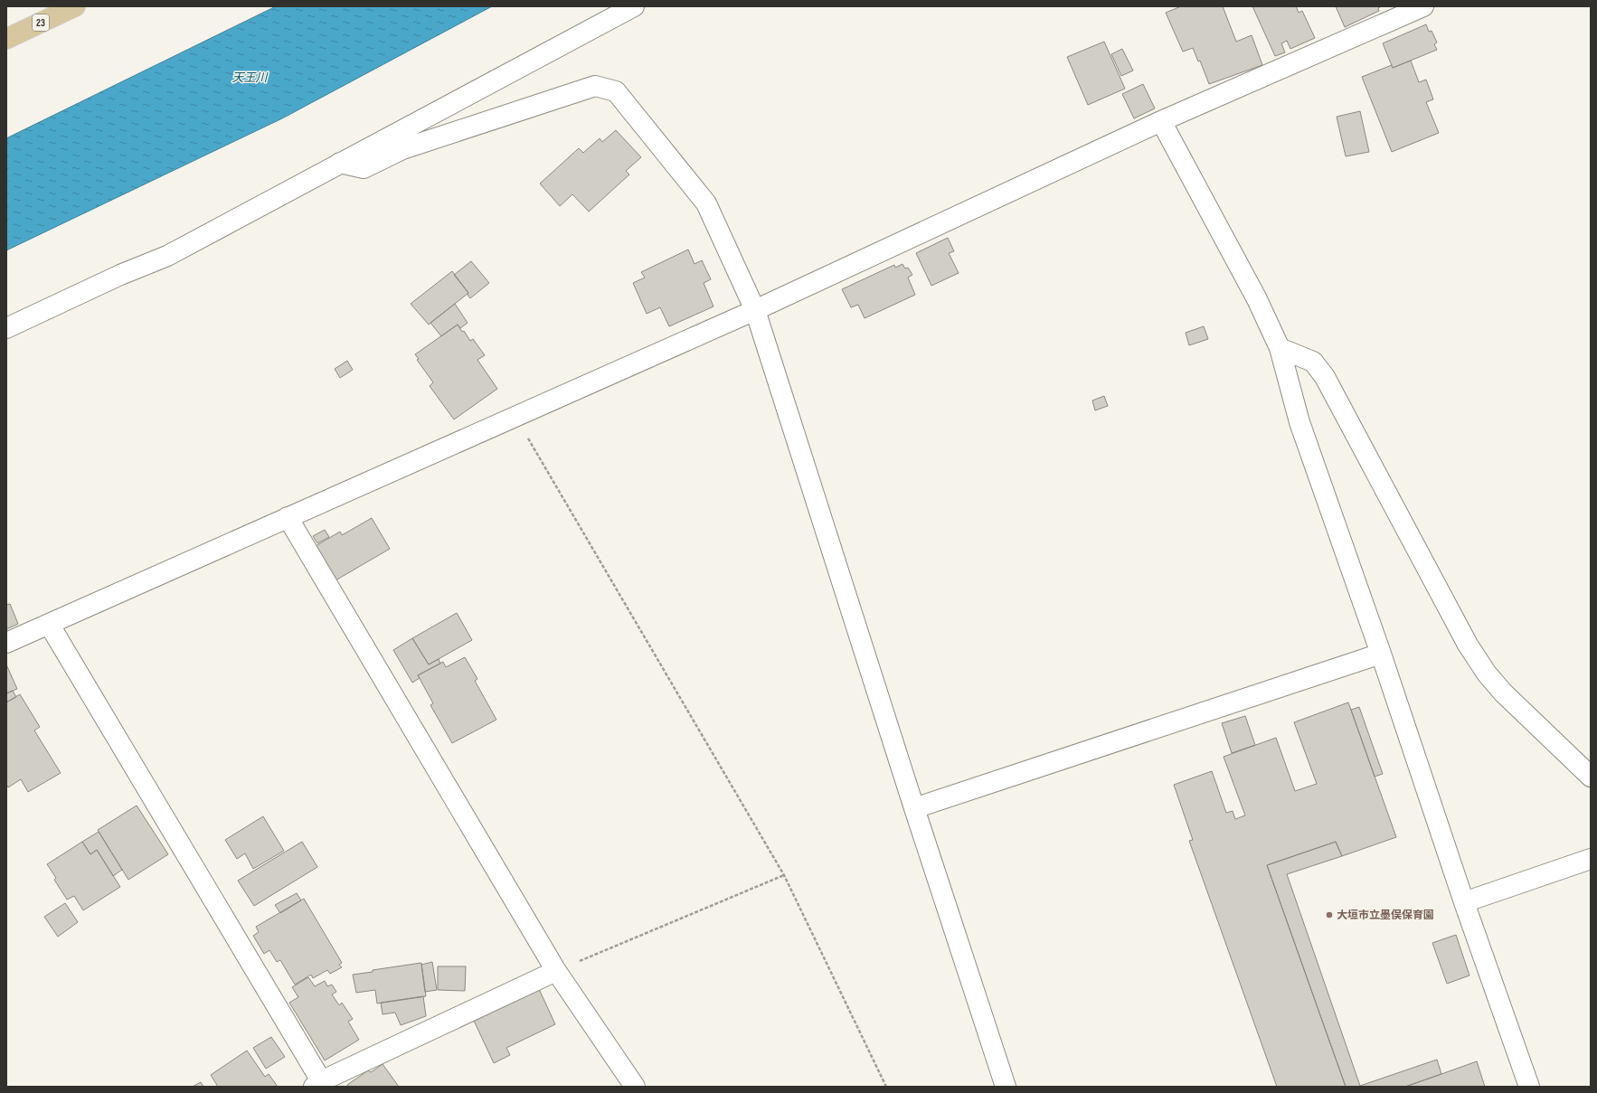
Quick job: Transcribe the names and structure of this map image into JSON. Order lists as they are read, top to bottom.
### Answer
{
  "streets": {
    "main road": ["23"]
  },
  "water": ["天王川"],
  "places": ["大垣市立墨俣保育園"]
}
